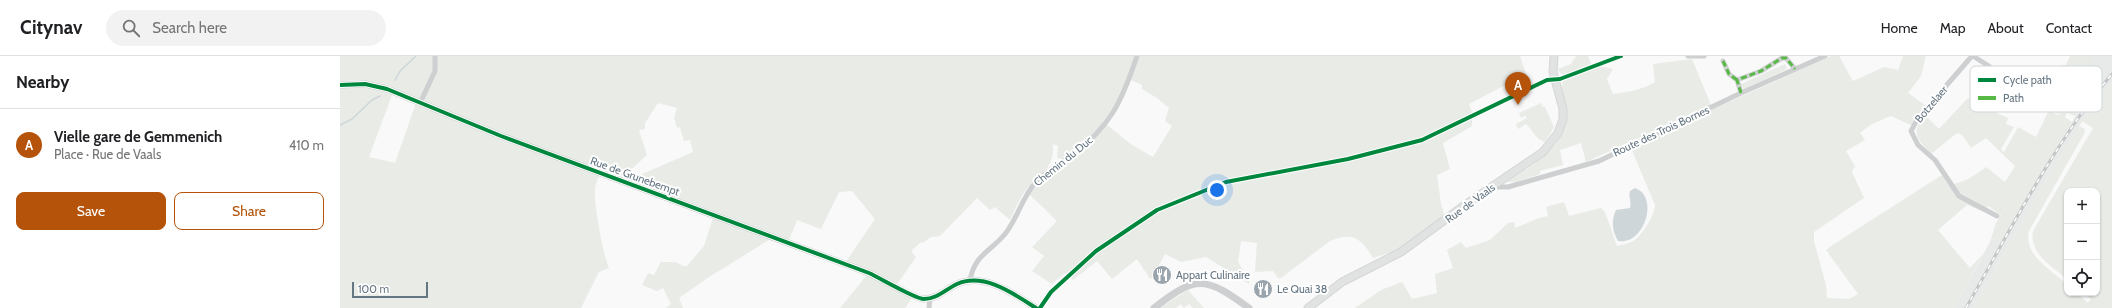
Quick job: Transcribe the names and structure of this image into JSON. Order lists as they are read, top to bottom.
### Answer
{
  "streets": {
    "main road": ["Rue de Vaals"],
    "street": [
      "Botzelaer",
      "Route des Trois Bornes",
      "Chemin du Duc",
      "Rue de Grunebempt"
    ]
  },
  "crossings": [
    ["Route des Trois Bornes", "Rue de Vaals"]
  ],
  "places": {
    "restaurant": ["Appart Culinaire", "Le Quai 38"]
  },
  "legend": ["Cycle path", "Path"],
  "scale_bar": "100 m",
  "page": {
    "header": "Citynav",
    "search": "Search here",
    "nav": [
      "Home",
      "Map",
      "About",
      "Contact"
    ],
    "heading": "Nearby",
    "pins": "A",
    "list": [
      {
        "mark": "A",
        "name": "Vielle gare de Gemmenich",
        "note": "Place · Rue de Vaals",
        "value": "410 m"
      }
    ],
    "buttons": ["Save", "Share"],
    "map_buttons": ["+", "−"],
    "scale": "100 m"
  }
}
